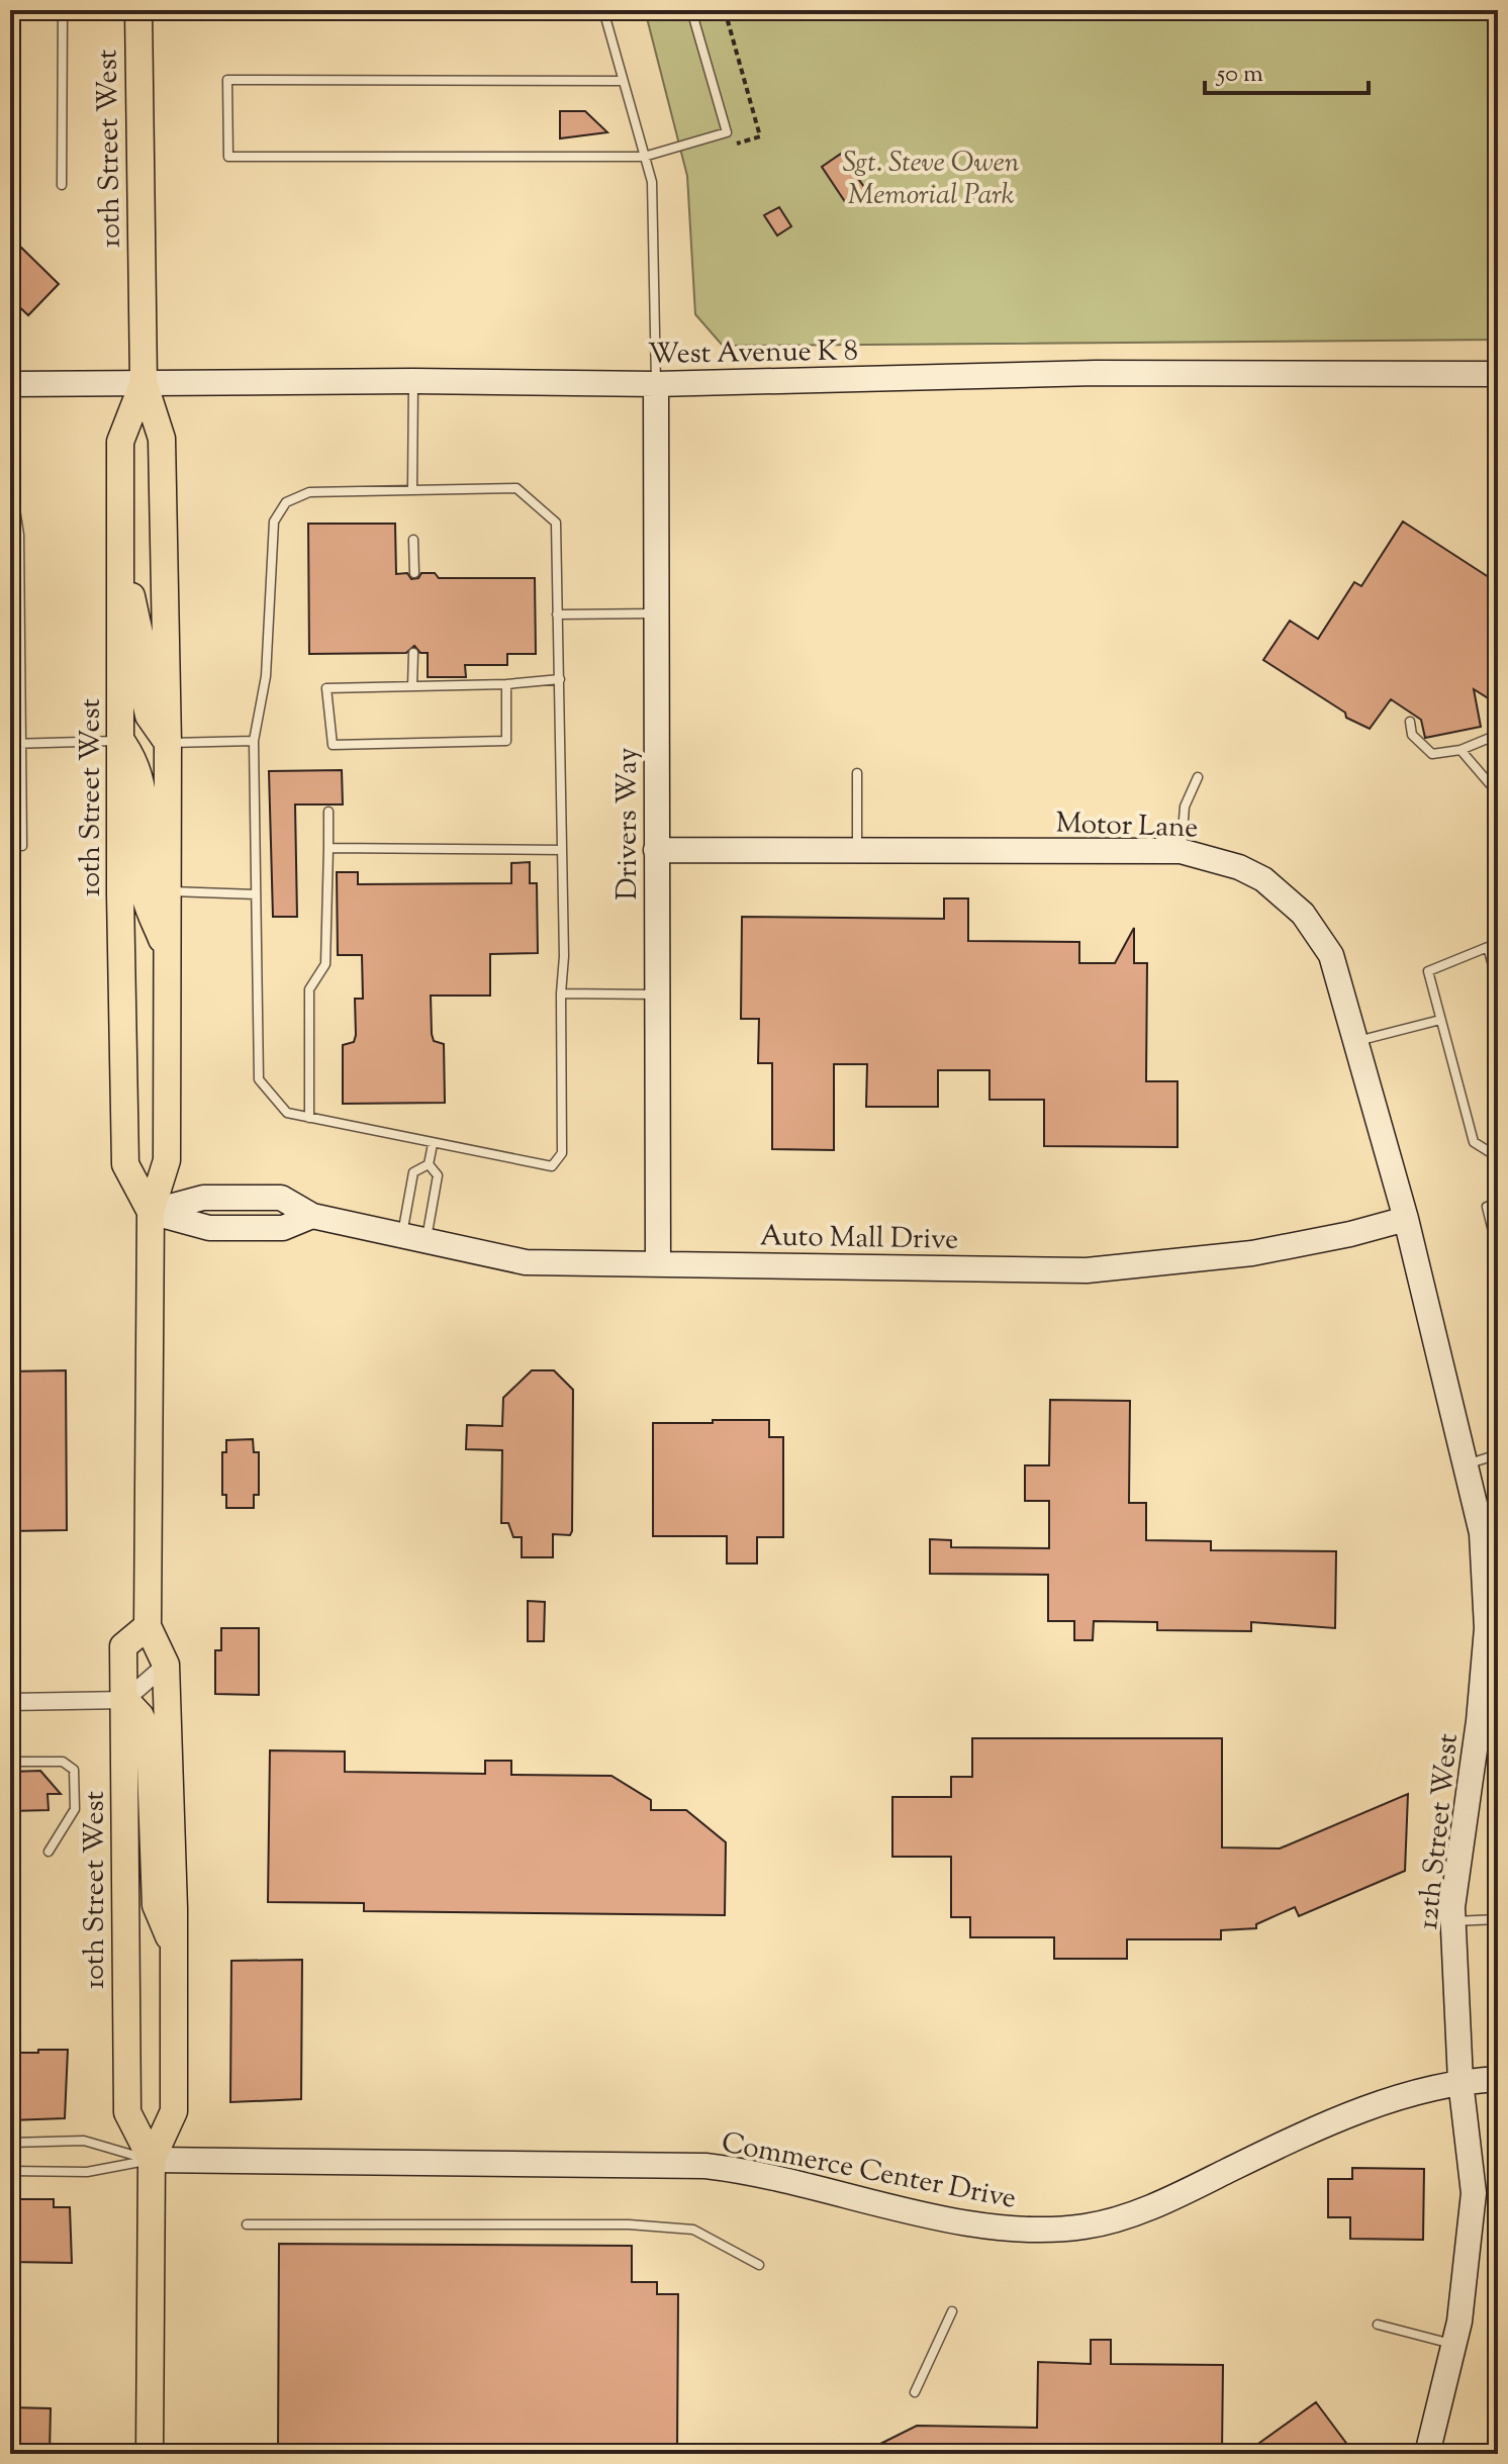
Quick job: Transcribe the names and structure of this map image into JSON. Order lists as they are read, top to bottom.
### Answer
{
  "streets": {
    "main road": ["10th Street West"],
    "street": [
      "West Avenue K 8",
      "Drivers Way",
      "Motor Lane",
      "Auto Mall Drive",
      "12th Street West",
      "Commerce Center Drive"
    ]
  },
  "crossings": [
    ["10th Street West", "West Avenue K 8"],
    ["10th Street West", "Auto Mall Drive"],
    ["10th Street West", "Commerce Center Drive"],
    ["West Avenue K 8", "Drivers Way"],
    ["Drivers Way", "Motor Lane"],
    ["Drivers Way", "Auto Mall Drive"],
    ["Motor Lane", "Auto Mall Drive"],
    ["Motor Lane", "12th Street West"],
    ["Auto Mall Drive", "12th Street West"],
    ["12th Street West", "Commerce Center Drive"]
  ],
  "parks": ["Sgt. Steve Owen Memorial Park"],
  "scale_bar": "50 m"
}
